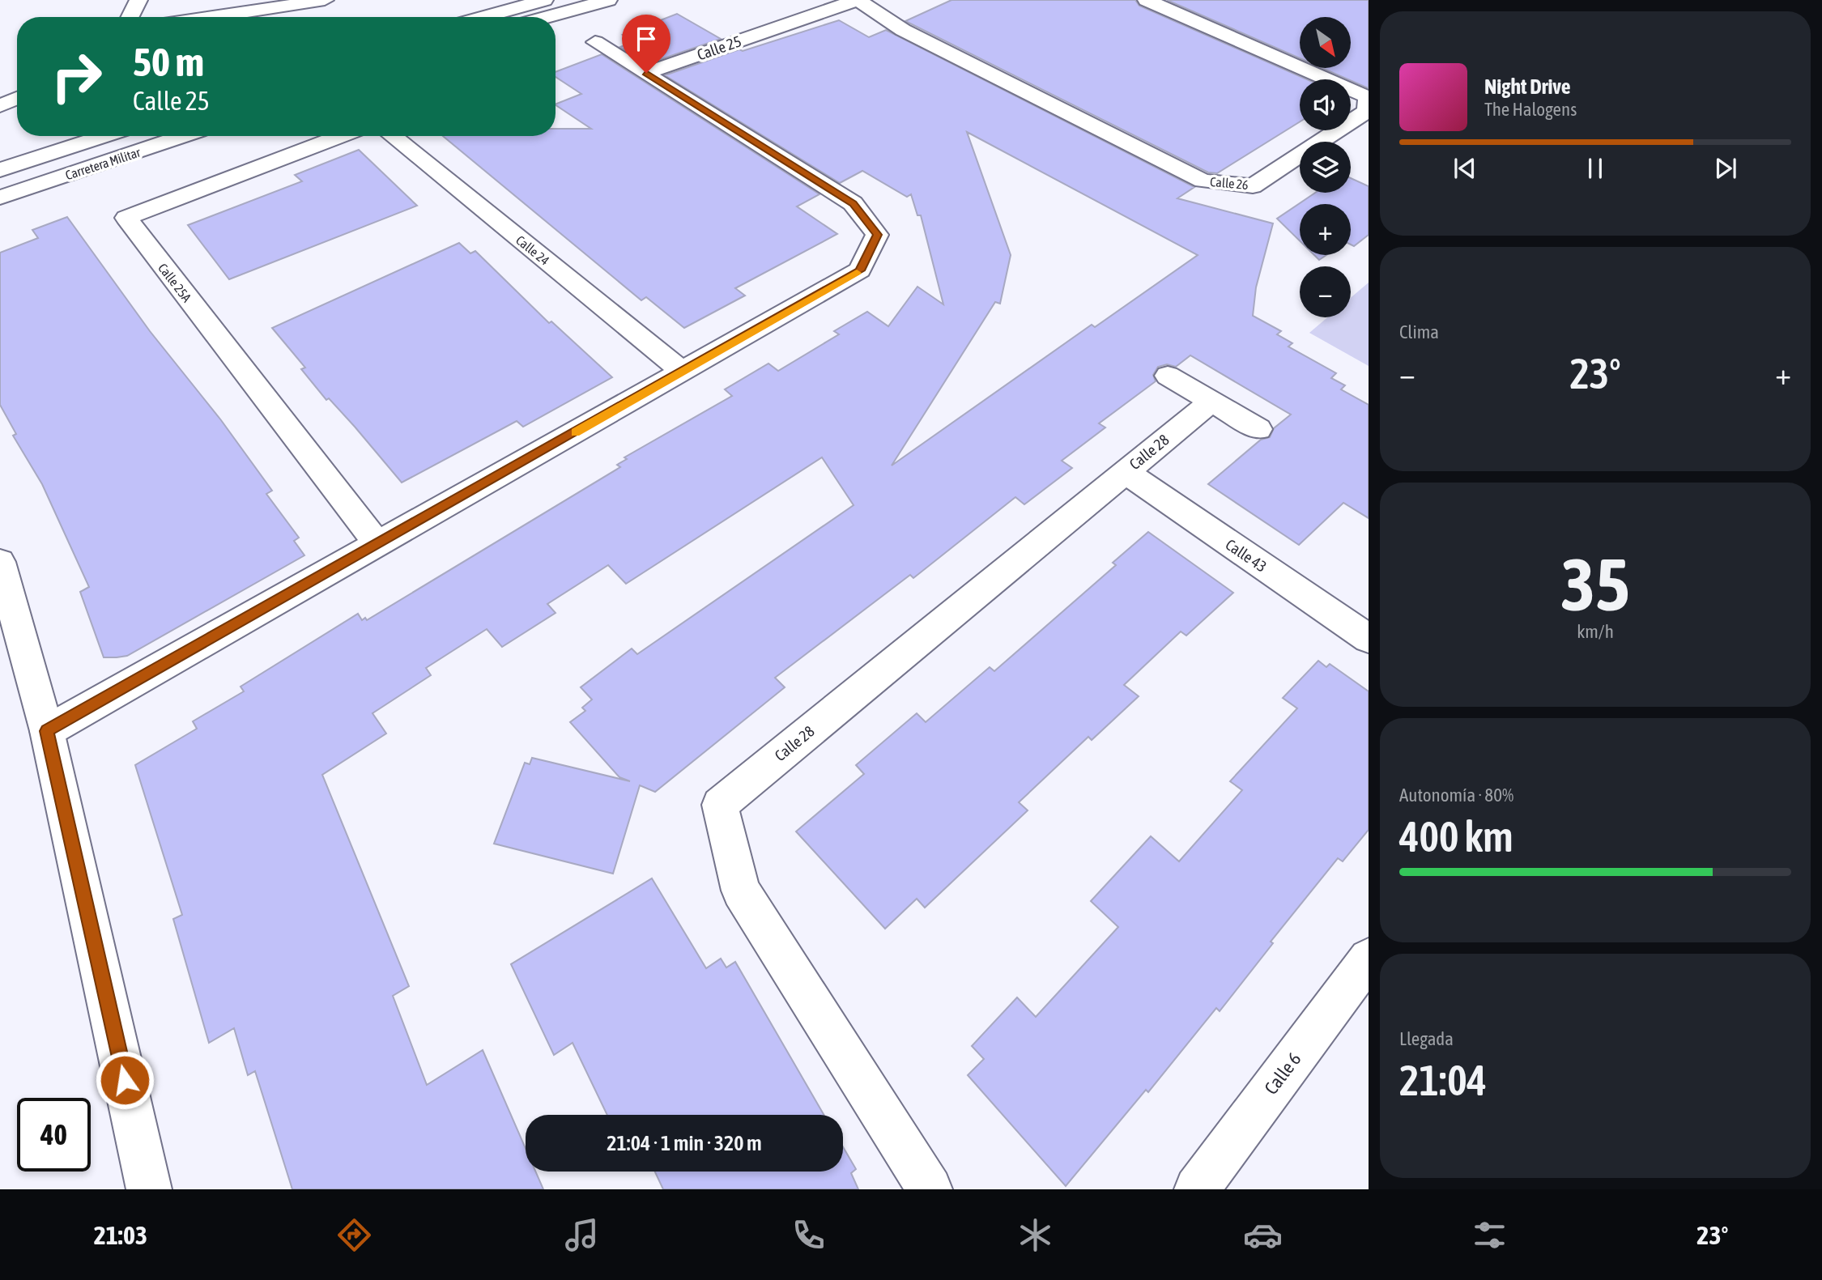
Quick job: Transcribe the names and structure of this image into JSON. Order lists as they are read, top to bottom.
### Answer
{
  "streets": {
    "street": [
      "Calle 25",
      "Carretera Militar",
      "Calle 26",
      "Calle 24",
      "Calle 25A",
      "Calle 28",
      "Calle 43",
      "Calle 6"
    ]
  },
  "crossings": [
    ["Calle 25", "Calle 26"],
    ["Calle 28", "Calle 43"]
  ],
  "north": "bottom right",
  "page": {
    "map_buttons": ["+", "−"],
    "turn": ["50 m", "Calle 25"],
    "song": ["Night Drive", "The Halogens"],
    "tile": [
      "Clima",
      ["35", "km/h"],
      ["Autonomía · 80%", "400 km"],
      ["Llegada", "21:04"]
    ],
    "heat": ["−", "23°", "+"],
    "limit": "40",
    "trip": "21:04 · 1 min · 320 m",
    "tabs": ["21:03", "23°"]
  }
}
